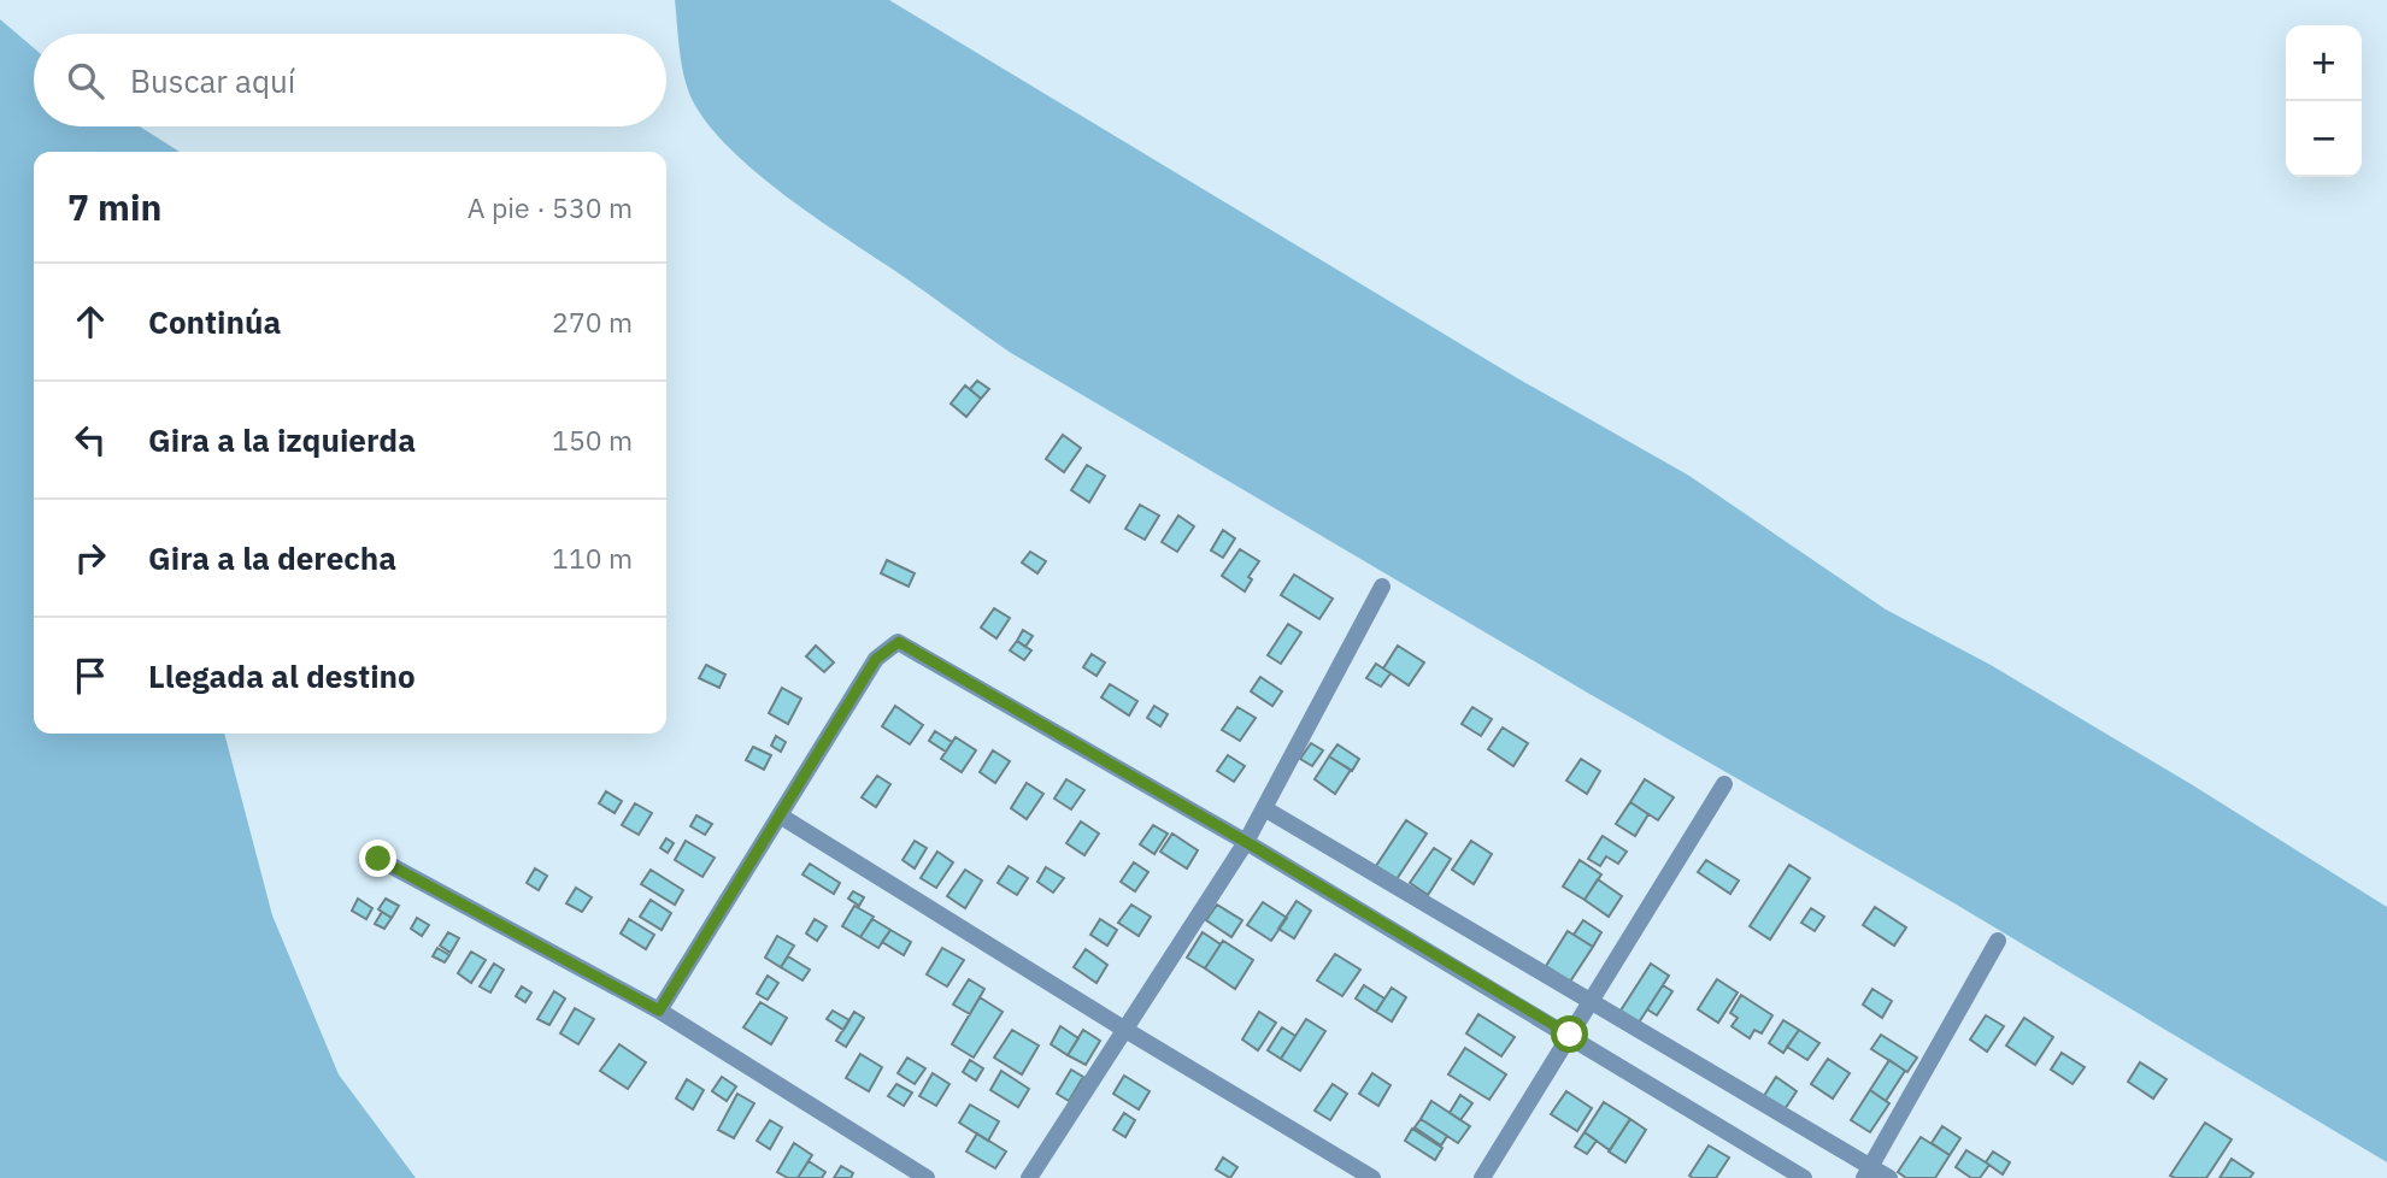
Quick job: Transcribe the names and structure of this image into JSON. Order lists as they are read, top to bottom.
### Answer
{
  "page": {
    "map_buttons": ["+", "−"],
    "search": "Buscar aquí",
    "heading": ["7 min", "A pie · 530 m"],
    "list": [
      ["Continúa", "270 m"],
      ["Gira a la izquierda", "150 m"],
      ["Gira a la derecha", "110 m"],
      "Llegada al destino"
    ]
  }
}
